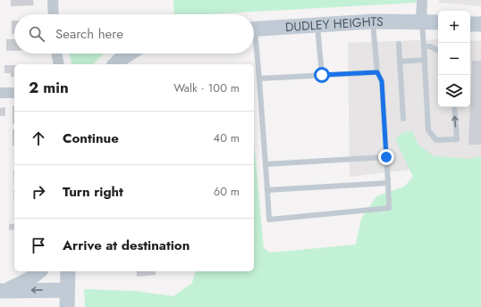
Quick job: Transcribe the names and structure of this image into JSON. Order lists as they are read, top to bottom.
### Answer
{
  "streets": {
    "main road": ["DUDLEY HEIGHTS"]
  },
  "page": {
    "map_buttons": ["+", "−"],
    "search": "Search here",
    "heading": ["2 min", "Walk · 100 m"],
    "list": [
      ["Continue", "40 m"],
      ["Turn right", "60 m"],
      "Arrive at destination"
    ]
  }
}
